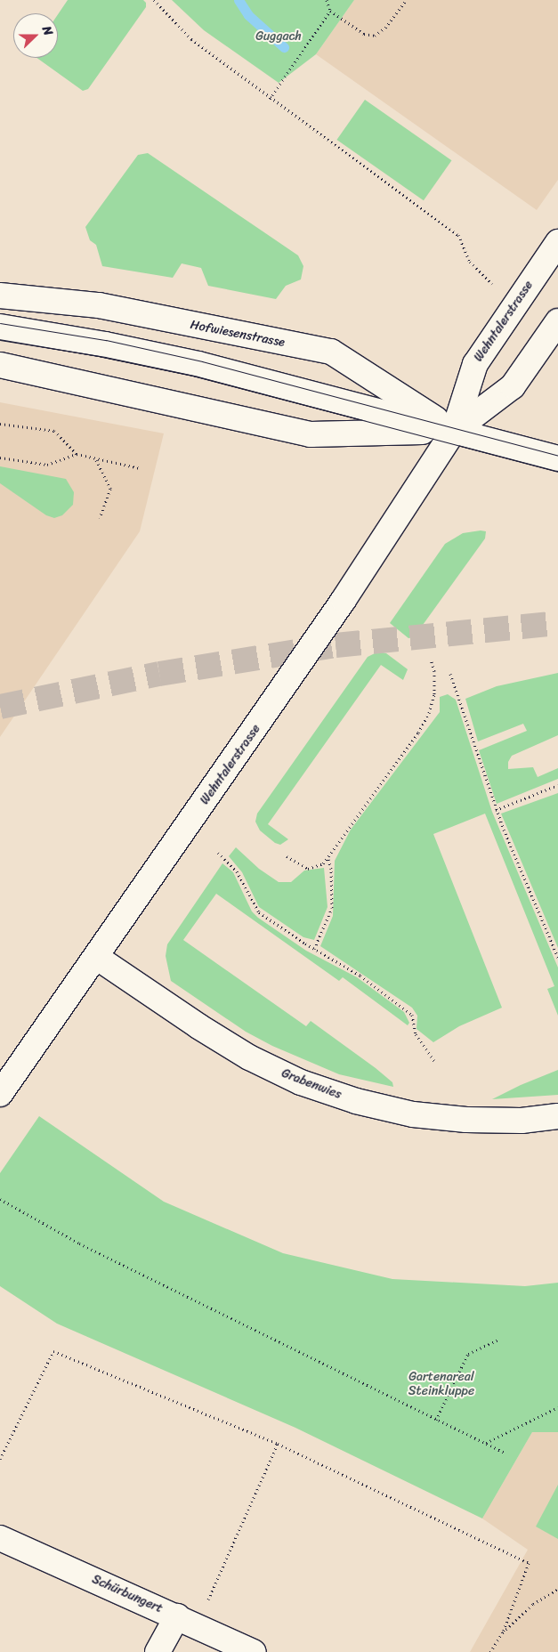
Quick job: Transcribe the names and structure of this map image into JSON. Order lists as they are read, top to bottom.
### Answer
{
  "streets": {
    "street": [
      "Wehntalerstrasse",
      "Hofwiesenstrasse",
      "Grabenwies",
      "Schürbungert"
    ]
  },
  "crossings": [
    ["Wehntalerstrasse", "Hofwiesenstrasse"],
    ["Wehntalerstrasse", "Grabenwies"]
  ],
  "parks": ["Guggach", "Gartenareal Steinkluppe"],
  "north": "right"
}
